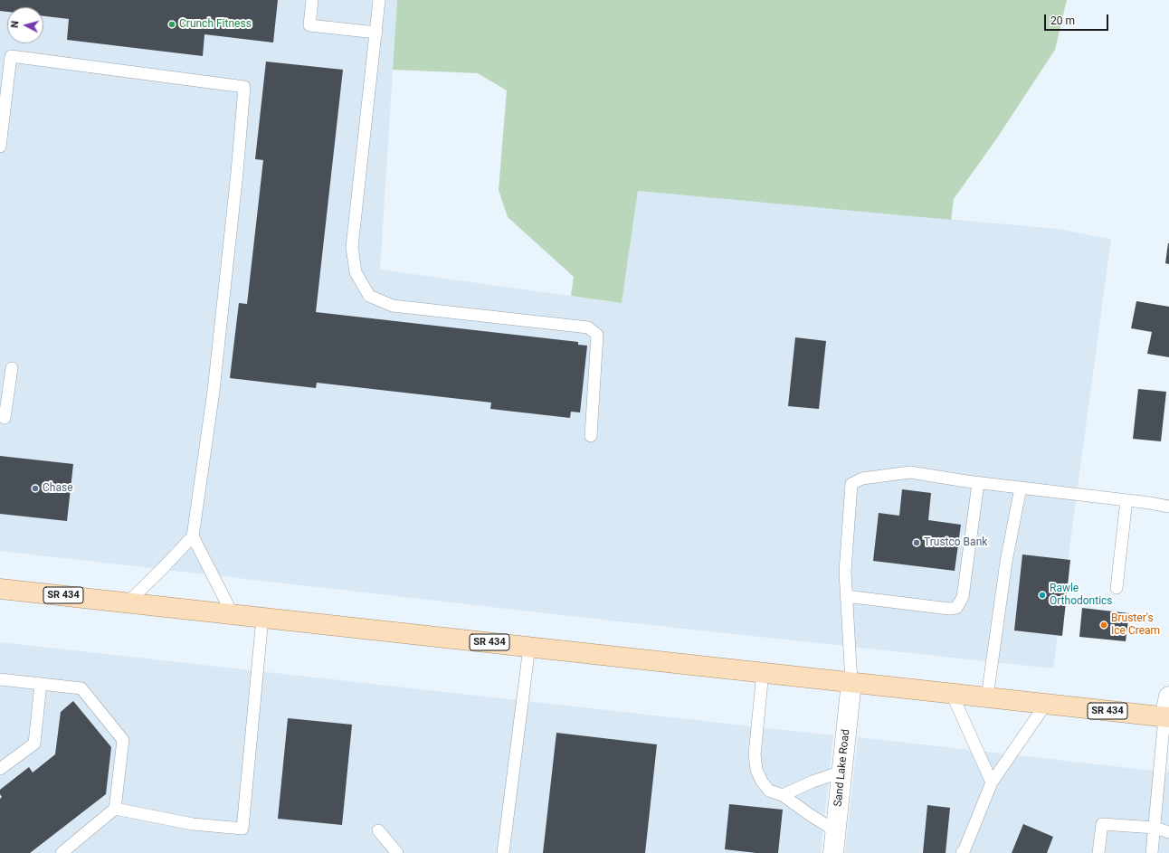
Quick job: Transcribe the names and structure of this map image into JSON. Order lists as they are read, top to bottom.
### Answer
{
  "streets": {
    "main road": ["SR 434"],
    "street": ["Sand Lake Road"]
  },
  "crossings": [
    ["SR 434", "Sand Lake Road"]
  ],
  "places": [
    "Crunch Fitness",
    "Chase",
    "Trustco Bank",
    "Rawle Orthodontics",
    "Bruster's Ice Cream"
  ],
  "scale_bar": "20 m",
  "north": "left"
}
